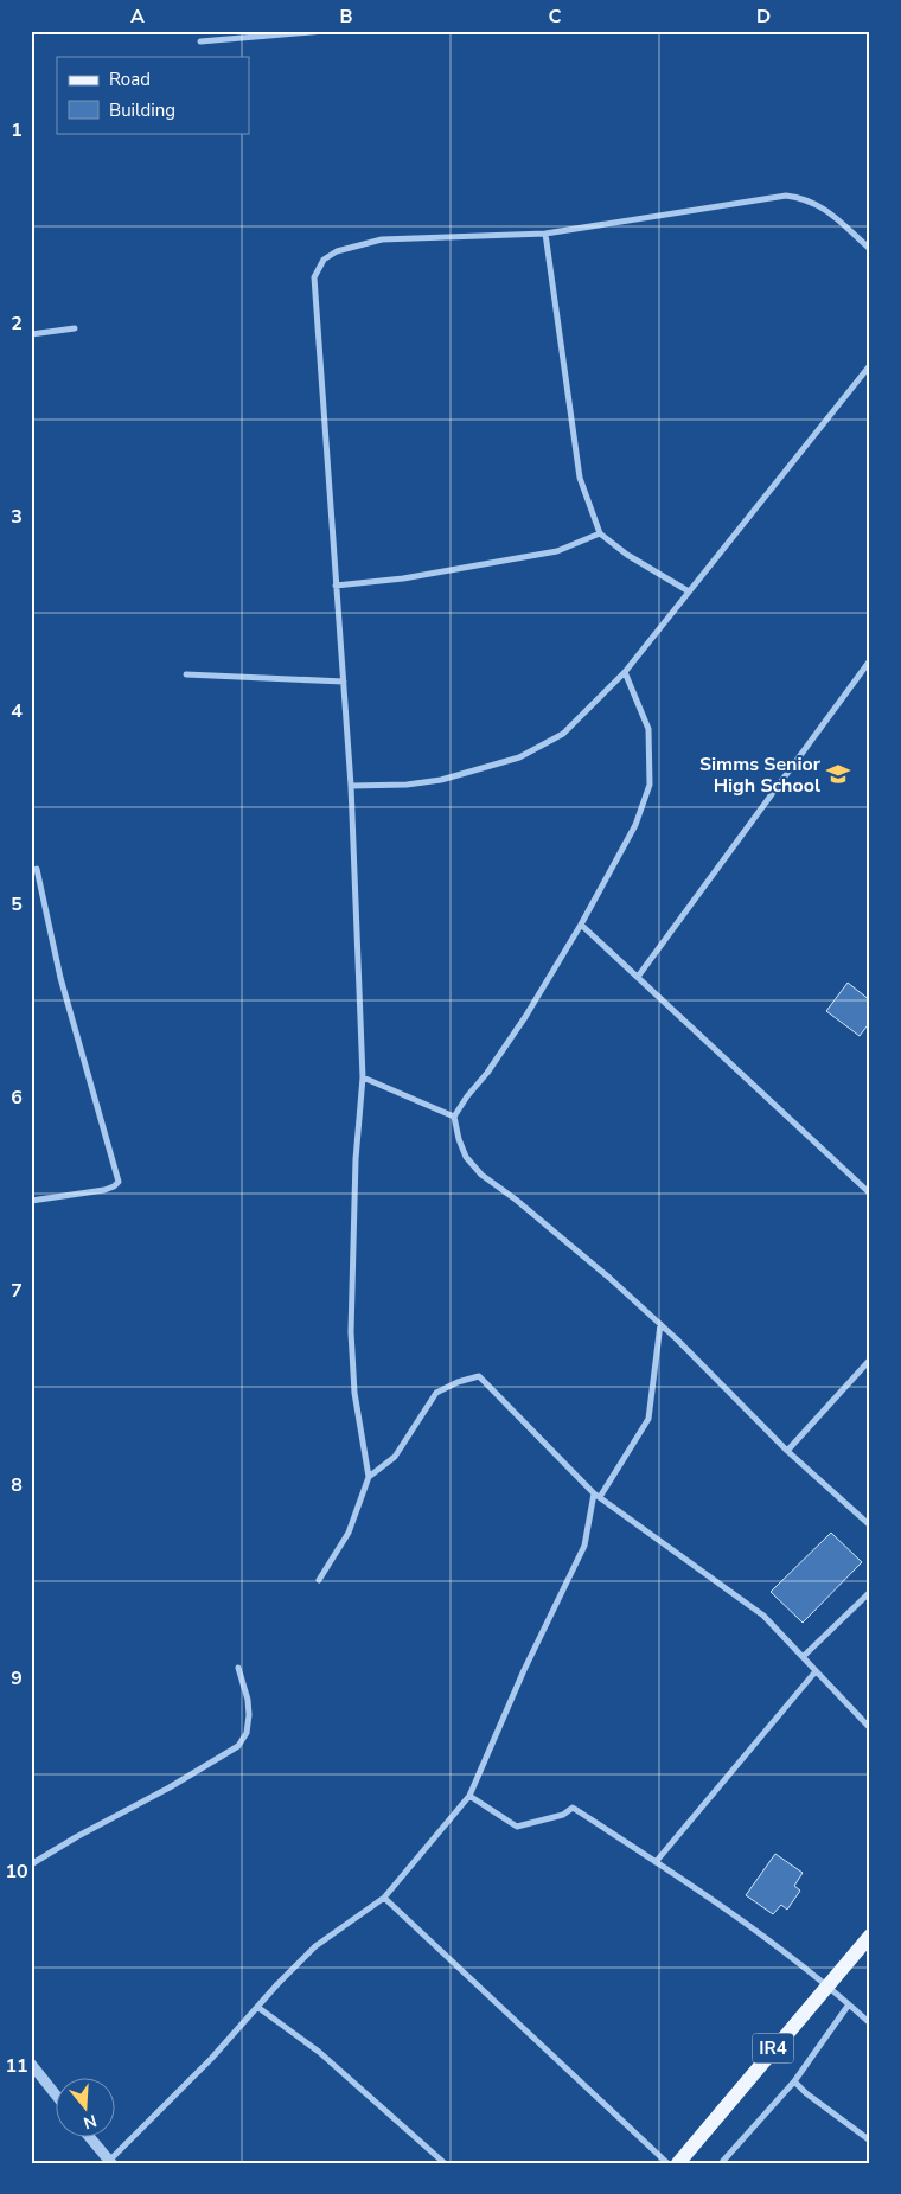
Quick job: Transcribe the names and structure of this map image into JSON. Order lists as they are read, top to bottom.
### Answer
{
  "streets": {
    "main road": ["IR4"]
  },
  "places": {
    "school or university": ["Simms Senior High School"]
  },
  "legend": ["Road", "Building"],
  "north": "bottom",
  "grid": {
    "columns": [
      "A",
      "B",
      "C",
      "D"
    ],
    "rows": [
      "1",
      "2",
      "3",
      "4",
      "5",
      "6",
      "7",
      "8",
      "9",
      "10",
      "11"
    ]
  }
}
